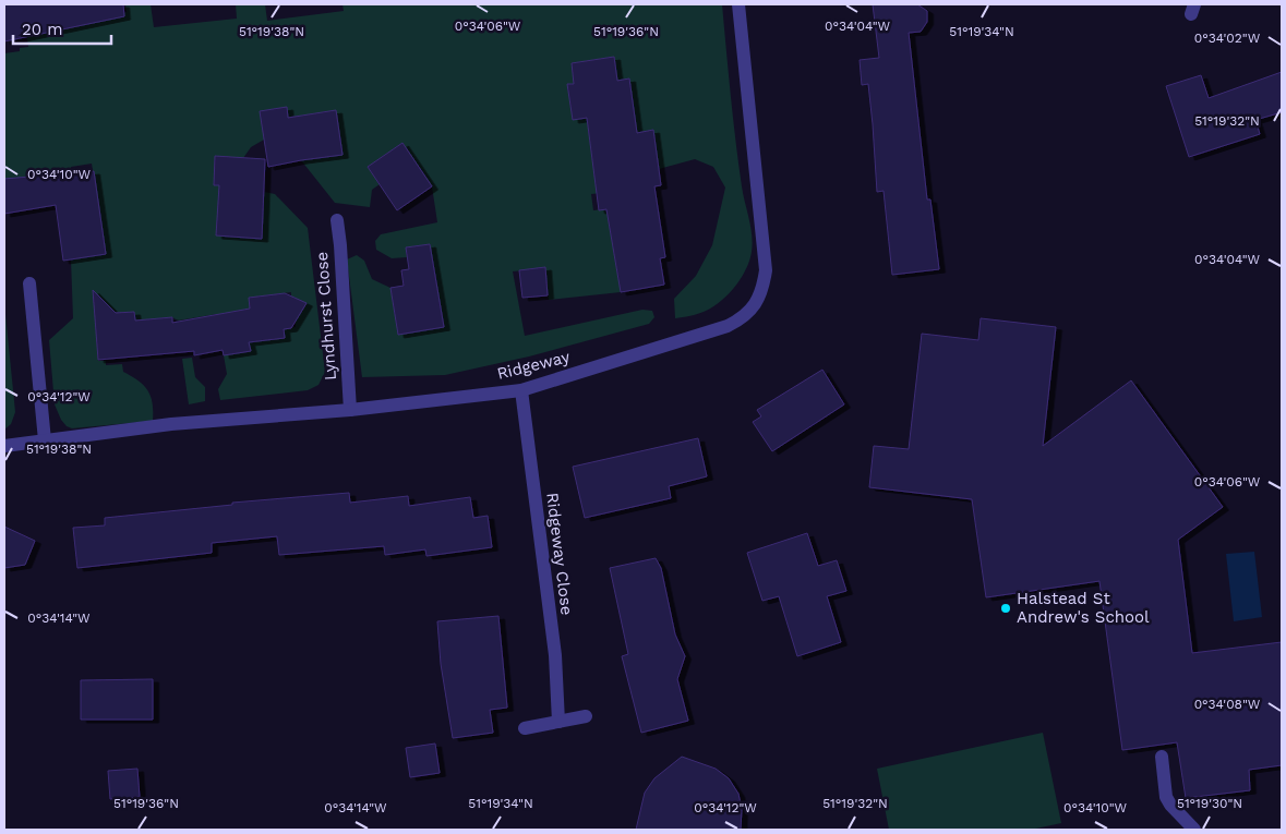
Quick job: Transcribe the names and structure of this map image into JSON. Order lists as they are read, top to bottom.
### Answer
{
  "streets": {
    "street": ["Lyndhurst Close", "Ridgeway", "Ridgeway Close"]
  },
  "crossings": [
    ["Lyndhurst Close", "Ridgeway"],
    ["Ridgeway", "Ridgeway Close"]
  ],
  "places": ["Halstead St Andrew's School"],
  "scale_bar": "20 m",
  "coordinates": [
    "0°34'06\"W",
    "0°34'04\"W",
    "51°19'36\"N",
    "51°19'34\"N",
    "51°19'38\"N",
    "0°34'02\"W",
    "51°19'32\"N",
    "0°34'10\"W",
    "0°34'12\"W",
    "0°34'14\"W",
    "0°34'08\"W",
    "51°19'30\"N"
  ]
}
